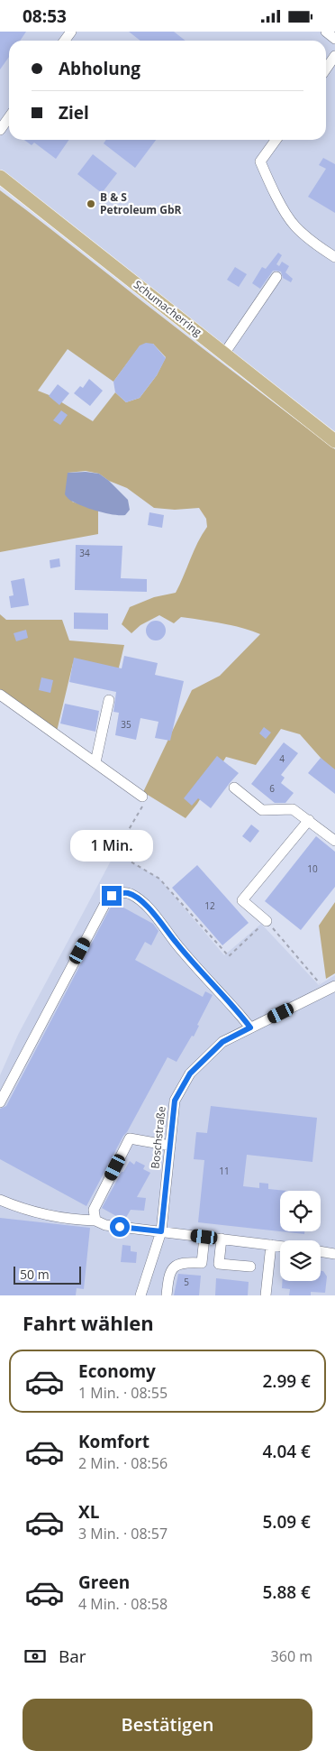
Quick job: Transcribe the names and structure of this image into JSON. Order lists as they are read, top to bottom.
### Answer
{
  "streets": {
    "main road": ["Schumacherring"],
    "street": ["Boschstraße"]
  },
  "places": ["B & S Petroleum GbR"],
  "house_numbers": [
    "34",
    "35",
    "4",
    "6",
    "10",
    "12",
    "11",
    "5"
  ],
  "scale_bar": "50 m",
  "page": {
    "status": "08:53",
    "banner": ["Abholung", "Ziel"],
    "bubble": "1 Min.",
    "scale": "50 m",
    "heading": "Fahrt wählen",
    "list": [
      {
        "name": "Economy",
        "note": "1 Min. · 08:55",
        "value": "2.99 €"
      },
      {
        "name": "Komfort",
        "note": "2 Min. · 08:56",
        "value": "4.04 €"
      },
      {
        "name": "XL",
        "note": "3 Min. · 08:57",
        "value": "5.09 €"
      },
      {
        "name": "Green",
        "note": "4 Min. · 08:58",
        "value": "5.88 €"
      }
    ],
    "pay": ["Bar", "360 m"],
    "buttons": "Bestätigen"
  }
}
